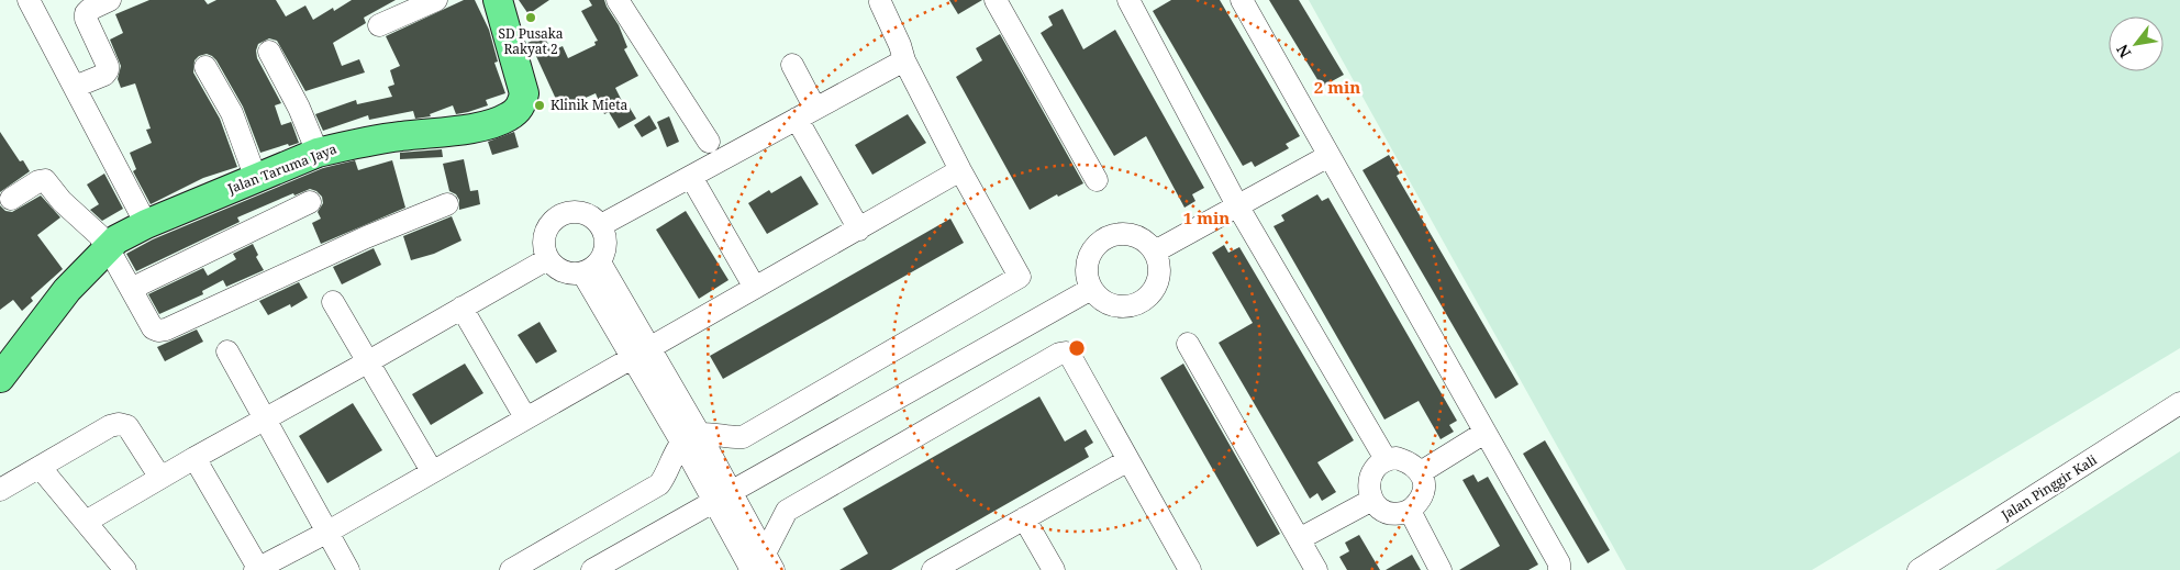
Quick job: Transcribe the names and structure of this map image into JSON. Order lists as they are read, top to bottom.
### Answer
{
  "streets": {
    "main road": ["Jalan Taruma Jaya"],
    "street": ["Jalan Pinggir Kali"]
  },
  "places": ["SD Pusaka Rakyat 2", "Klinik Mieta"],
  "north": "bottom left",
  "rings": ["2 min", "1 min"]
}
